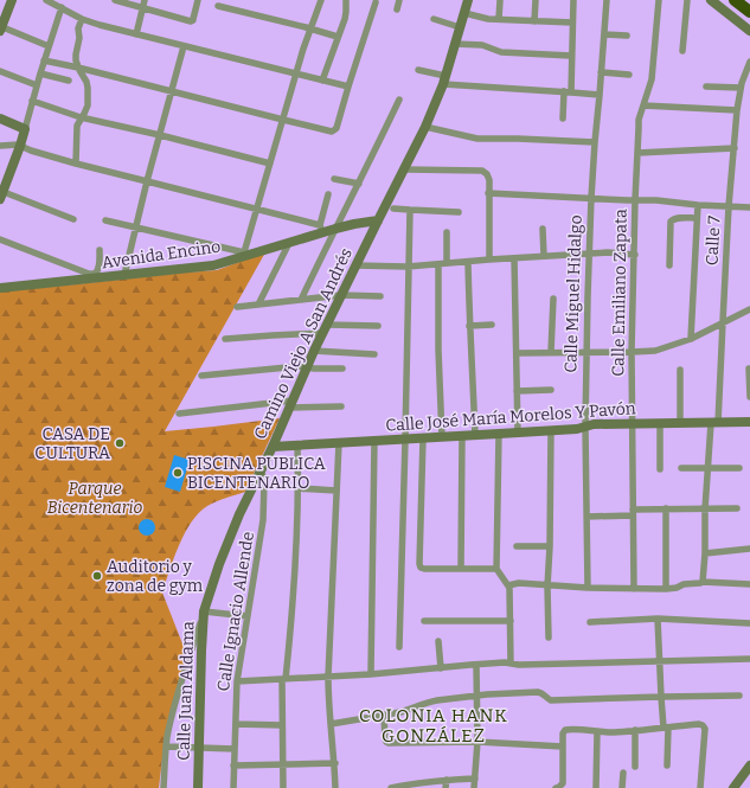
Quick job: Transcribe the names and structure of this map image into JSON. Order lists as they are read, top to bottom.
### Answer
{
  "streets": {
    "street": [
      "Calle 7",
      "Avenida Encino",
      "Calle Emiliano Zapata",
      "Calle Miguel Hidalgo",
      "Camino Viejo A San Andrés",
      "Calle José María Morelos Y Pavón",
      "Calle Ignacio Allende",
      "Calle Juan Aldama"
    ]
  },
  "crossings": [
    ["Calle 7", "Calle José María Morelos Y Pavón"],
    ["Avenida Encino", "Camino Viejo A San Andrés"],
    ["Calle Emiliano Zapata", "Calle José María Morelos Y Pavón"],
    ["Calle Miguel Hidalgo", "Calle José María Morelos Y Pavón"],
    ["Camino Viejo A San Andrés", "Calle José María Morelos Y Pavón"],
    ["Camino Viejo A San Andrés", "Calle Ignacio Allende"],
    ["Camino Viejo A San Andrés", "Calle Juan Aldama"],
    ["Calle Ignacio Allende", "Calle Juan Aldama"]
  ],
  "districts": ["COLONIA HANK GONZÁLEZ"],
  "parks": ["Parque Bicentenario"],
  "places": ["CASA DE CULTURA", "PISCINA PUBLICA BICENTENARIO", "Auditorio y zona de gym"]
}
